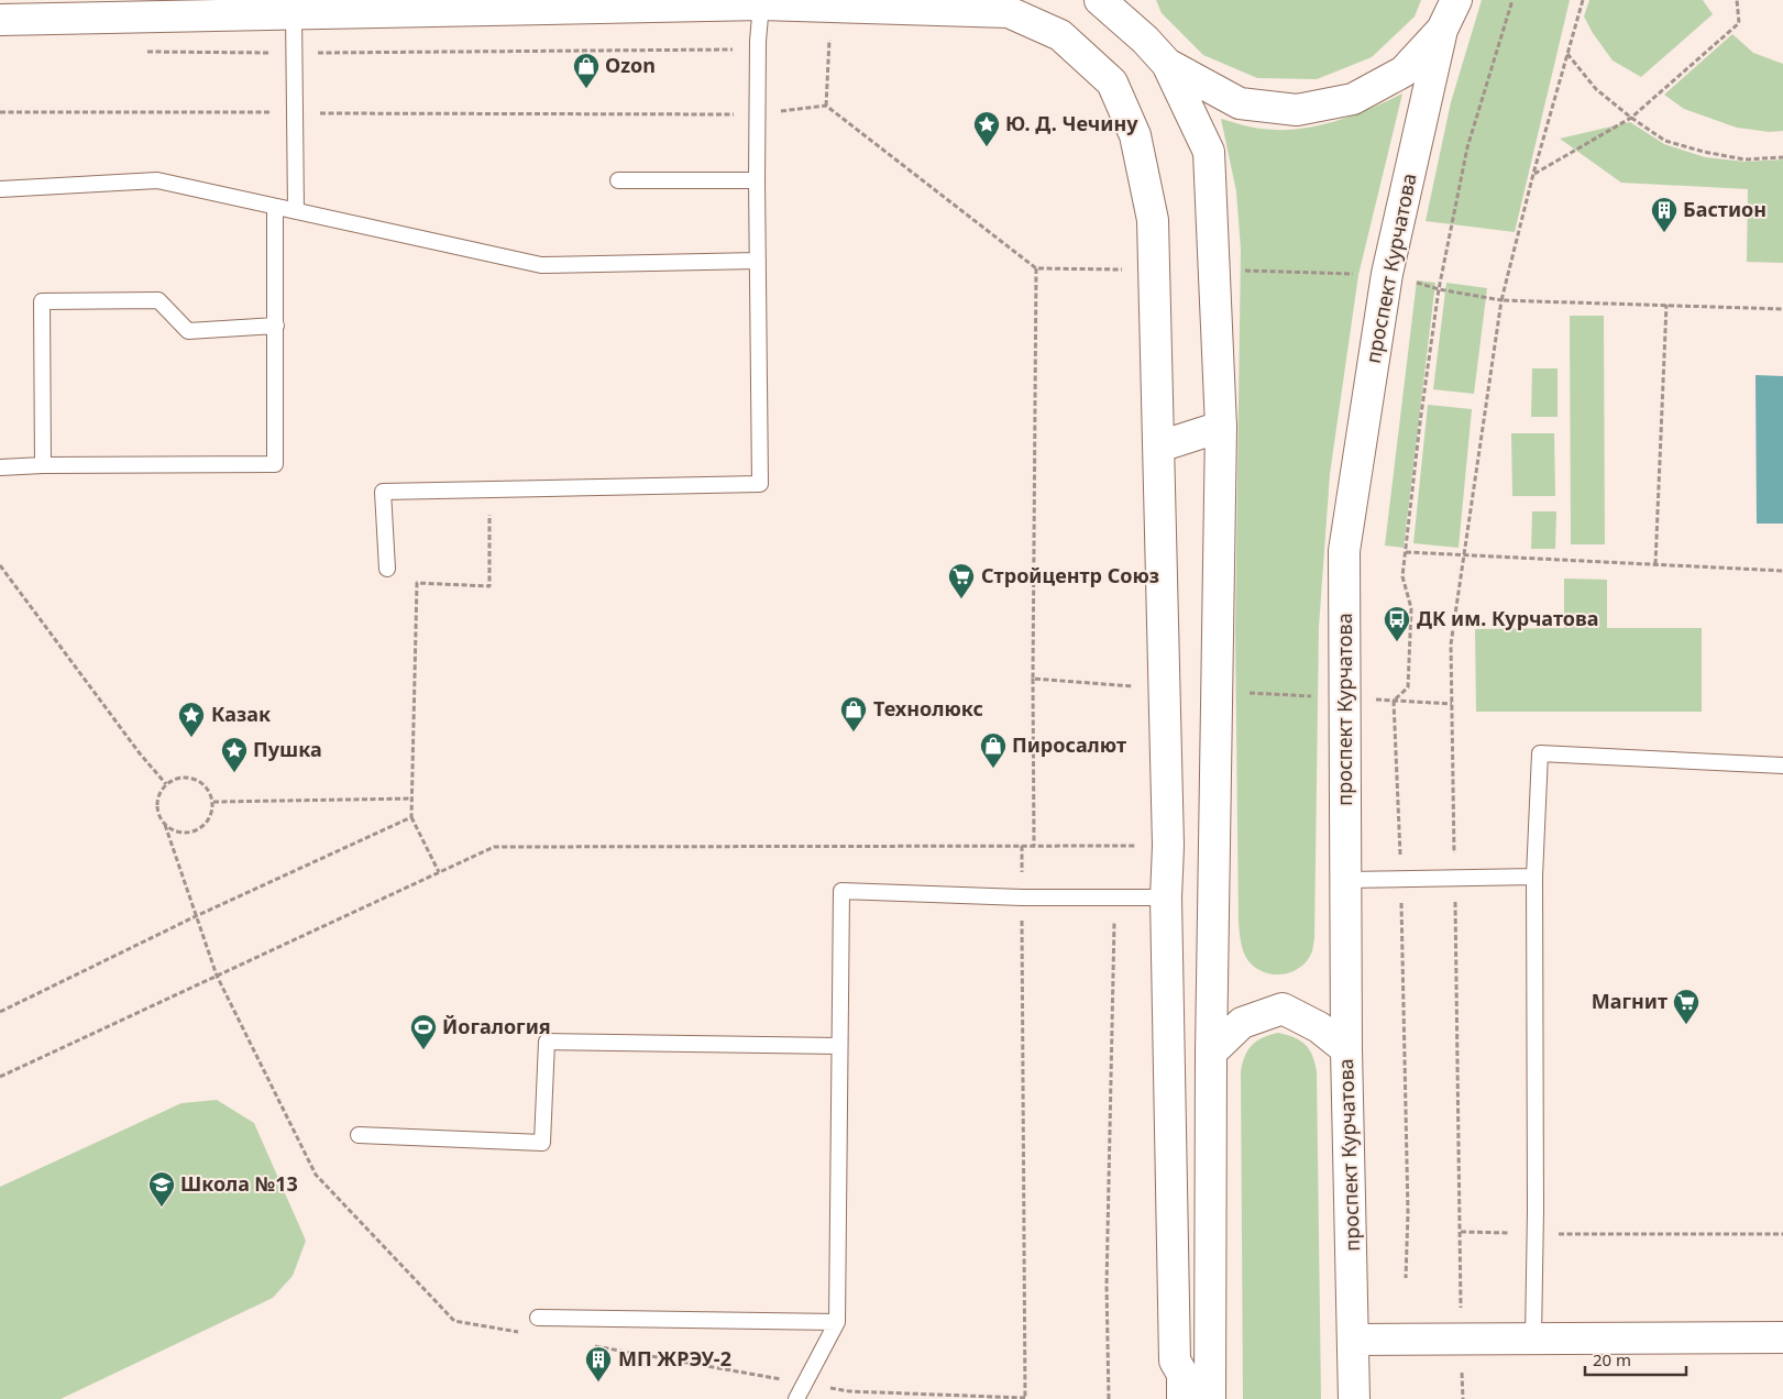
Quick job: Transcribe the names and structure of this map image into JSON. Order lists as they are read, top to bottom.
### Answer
{
  "streets": {
    "main road": ["проспект Курчатова"]
  },
  "places": {
    "shop": ["Ozon", "Технолюкс", "Пиросалют"],
    "place": ["Ю. Д. Чечину", "Казак", "Пушка"],
    "building": ["Бастион", "МП ЖРЭУ-2"],
    "supermarket": ["Стройцентр Союз", "Магнит"],
    "bus stop": ["ДК им. Курчатова"],
    "sports": ["Йогалогия"],
    "school or university": ["Школа №13"]
  },
  "scale_bar": "20 m"
}
